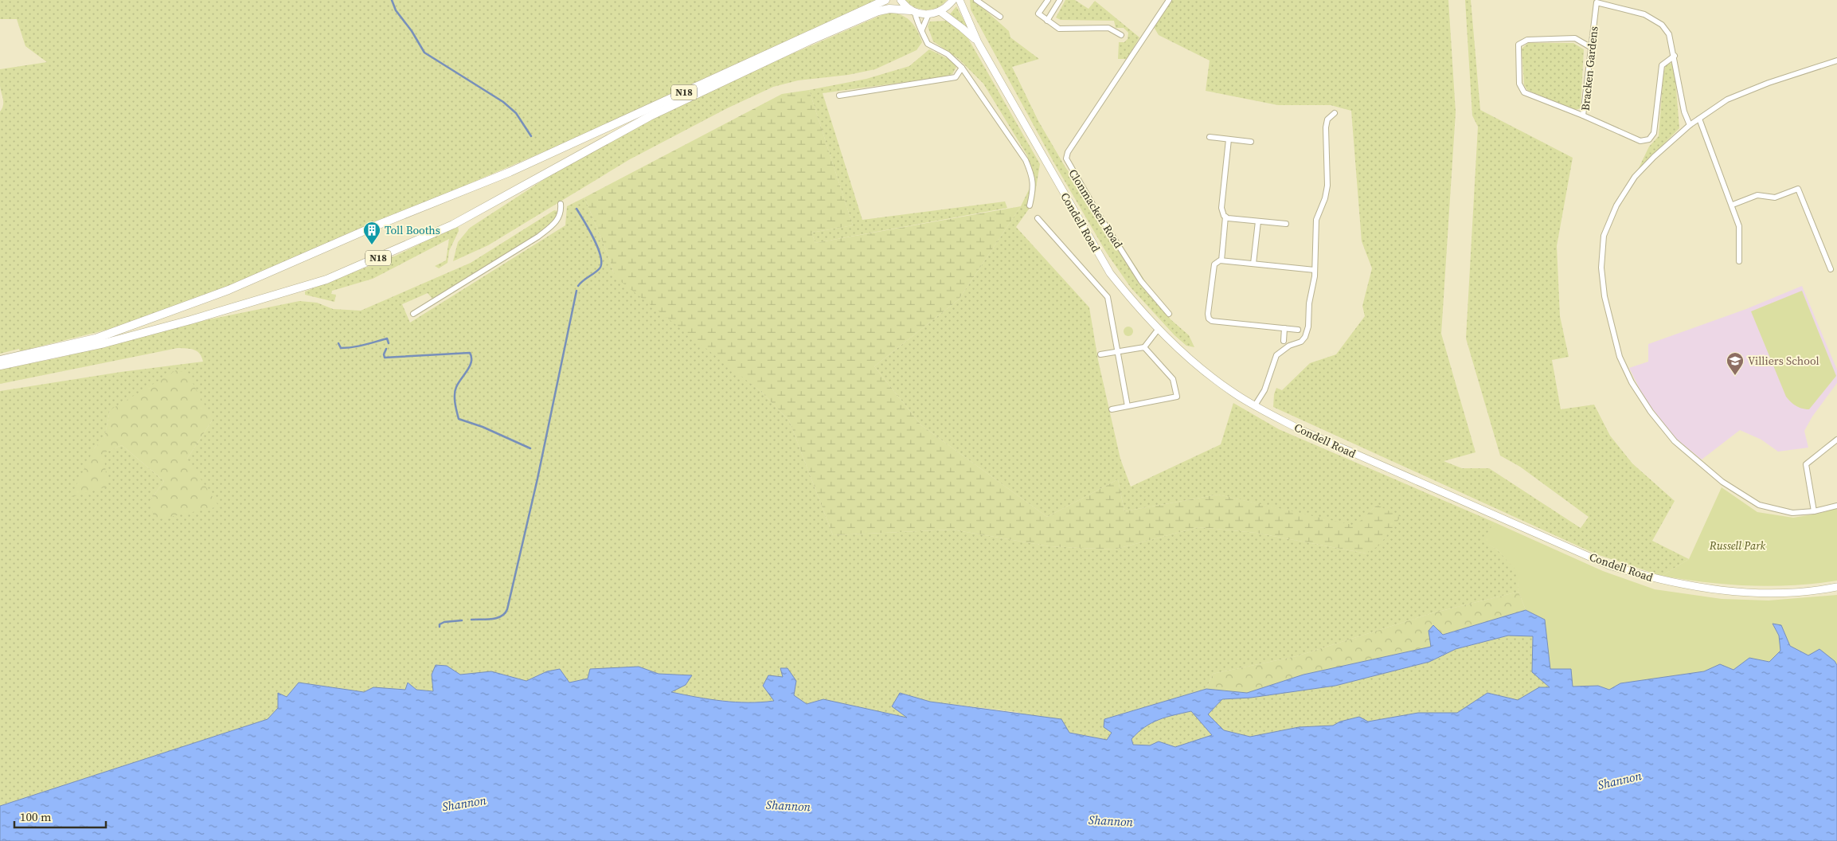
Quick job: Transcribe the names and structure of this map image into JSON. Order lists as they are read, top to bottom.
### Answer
{
  "streets": {
    "highway": ["N18"],
    "main road": ["Condell Road"],
    "street": ["Bracken Gardens", "Clonmacken Road"]
  },
  "water": ["Shannon"],
  "parks": ["Russell Park"],
  "places": {
    "building": ["Toll Booths"],
    "school or university": ["Villiers School"]
  },
  "scale_bar": "100 m"
}
